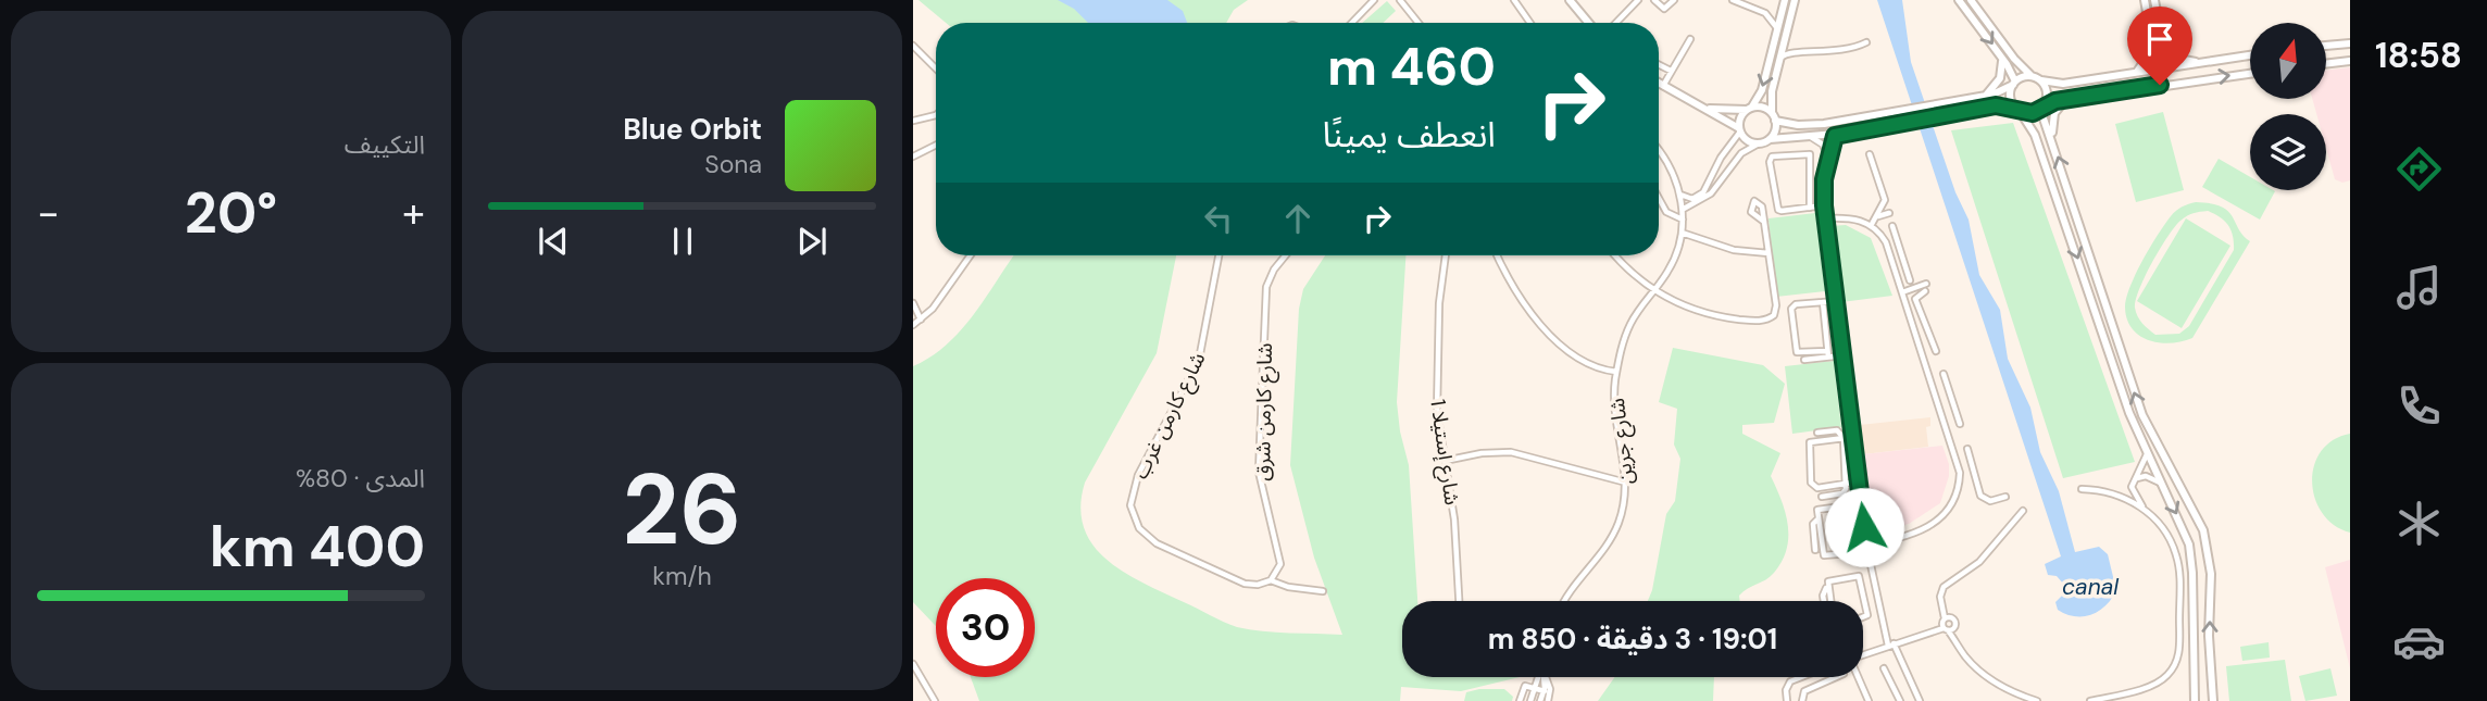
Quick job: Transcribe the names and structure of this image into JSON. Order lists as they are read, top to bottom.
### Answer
{
  "streets": {
    "street": [
      "شارع كارمن شرق",
      "شارع كارمن غرب",
      "شارع جرين",
      "شارع إستيلا 1"
    ]
  },
  "crossings": [
    ["شارع كارمن شرق", "شارع كارمن غرب"]
  ],
  "water": ["canal"],
  "north": "top",
  "page": {
    "tabs": "18:58",
    "tile": [
      "التكييف",
      ["26", "km/h"],
      ["المدى · 80%", "400 km"]
    ],
    "turn": ["460 m", "انعطف يمينًا"],
    "song": ["Blue Orbit", "Sona"],
    "heat": ["−", "20°", "+"],
    "limit": "30",
    "trip": "19:01 · 3 دقيقة · 850 m"
  }
}
